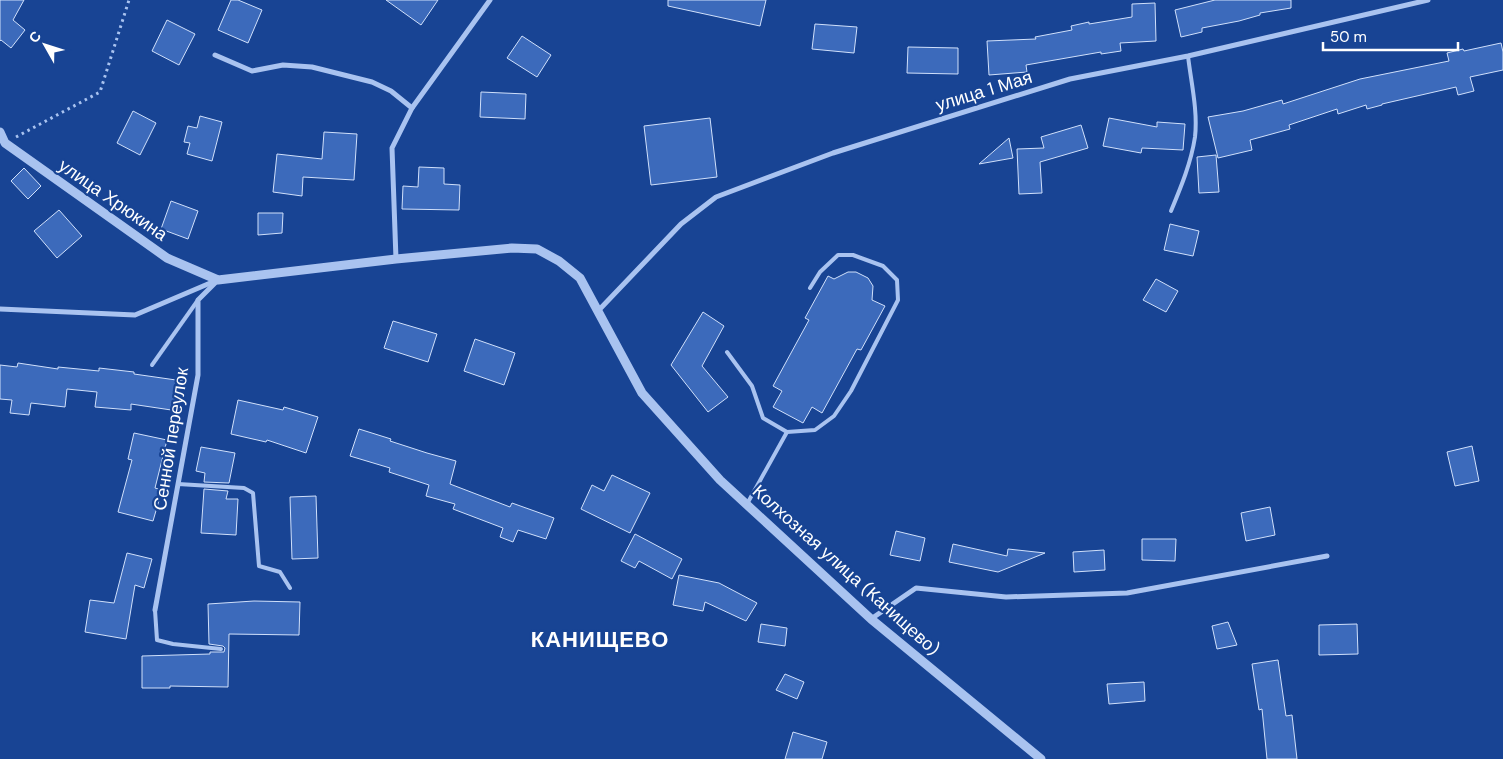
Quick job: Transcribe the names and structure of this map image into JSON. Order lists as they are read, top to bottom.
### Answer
{
  "streets": {
    "street": [
      "улица 1 Мая",
      "улица Хрюкина",
      "Сенной переулок",
      "Колхозная улица (Канищево)"
    ]
  },
  "crossings": [
    ["улица 1 Мая", "Колхозная улица (Канищево)"],
    ["улица Хрюкина", "Колхозная улица (Канищево)"]
  ],
  "districts": ["КАНИЩЕВО"],
  "scale_bar": "50 m",
  "north": "top left"
}
